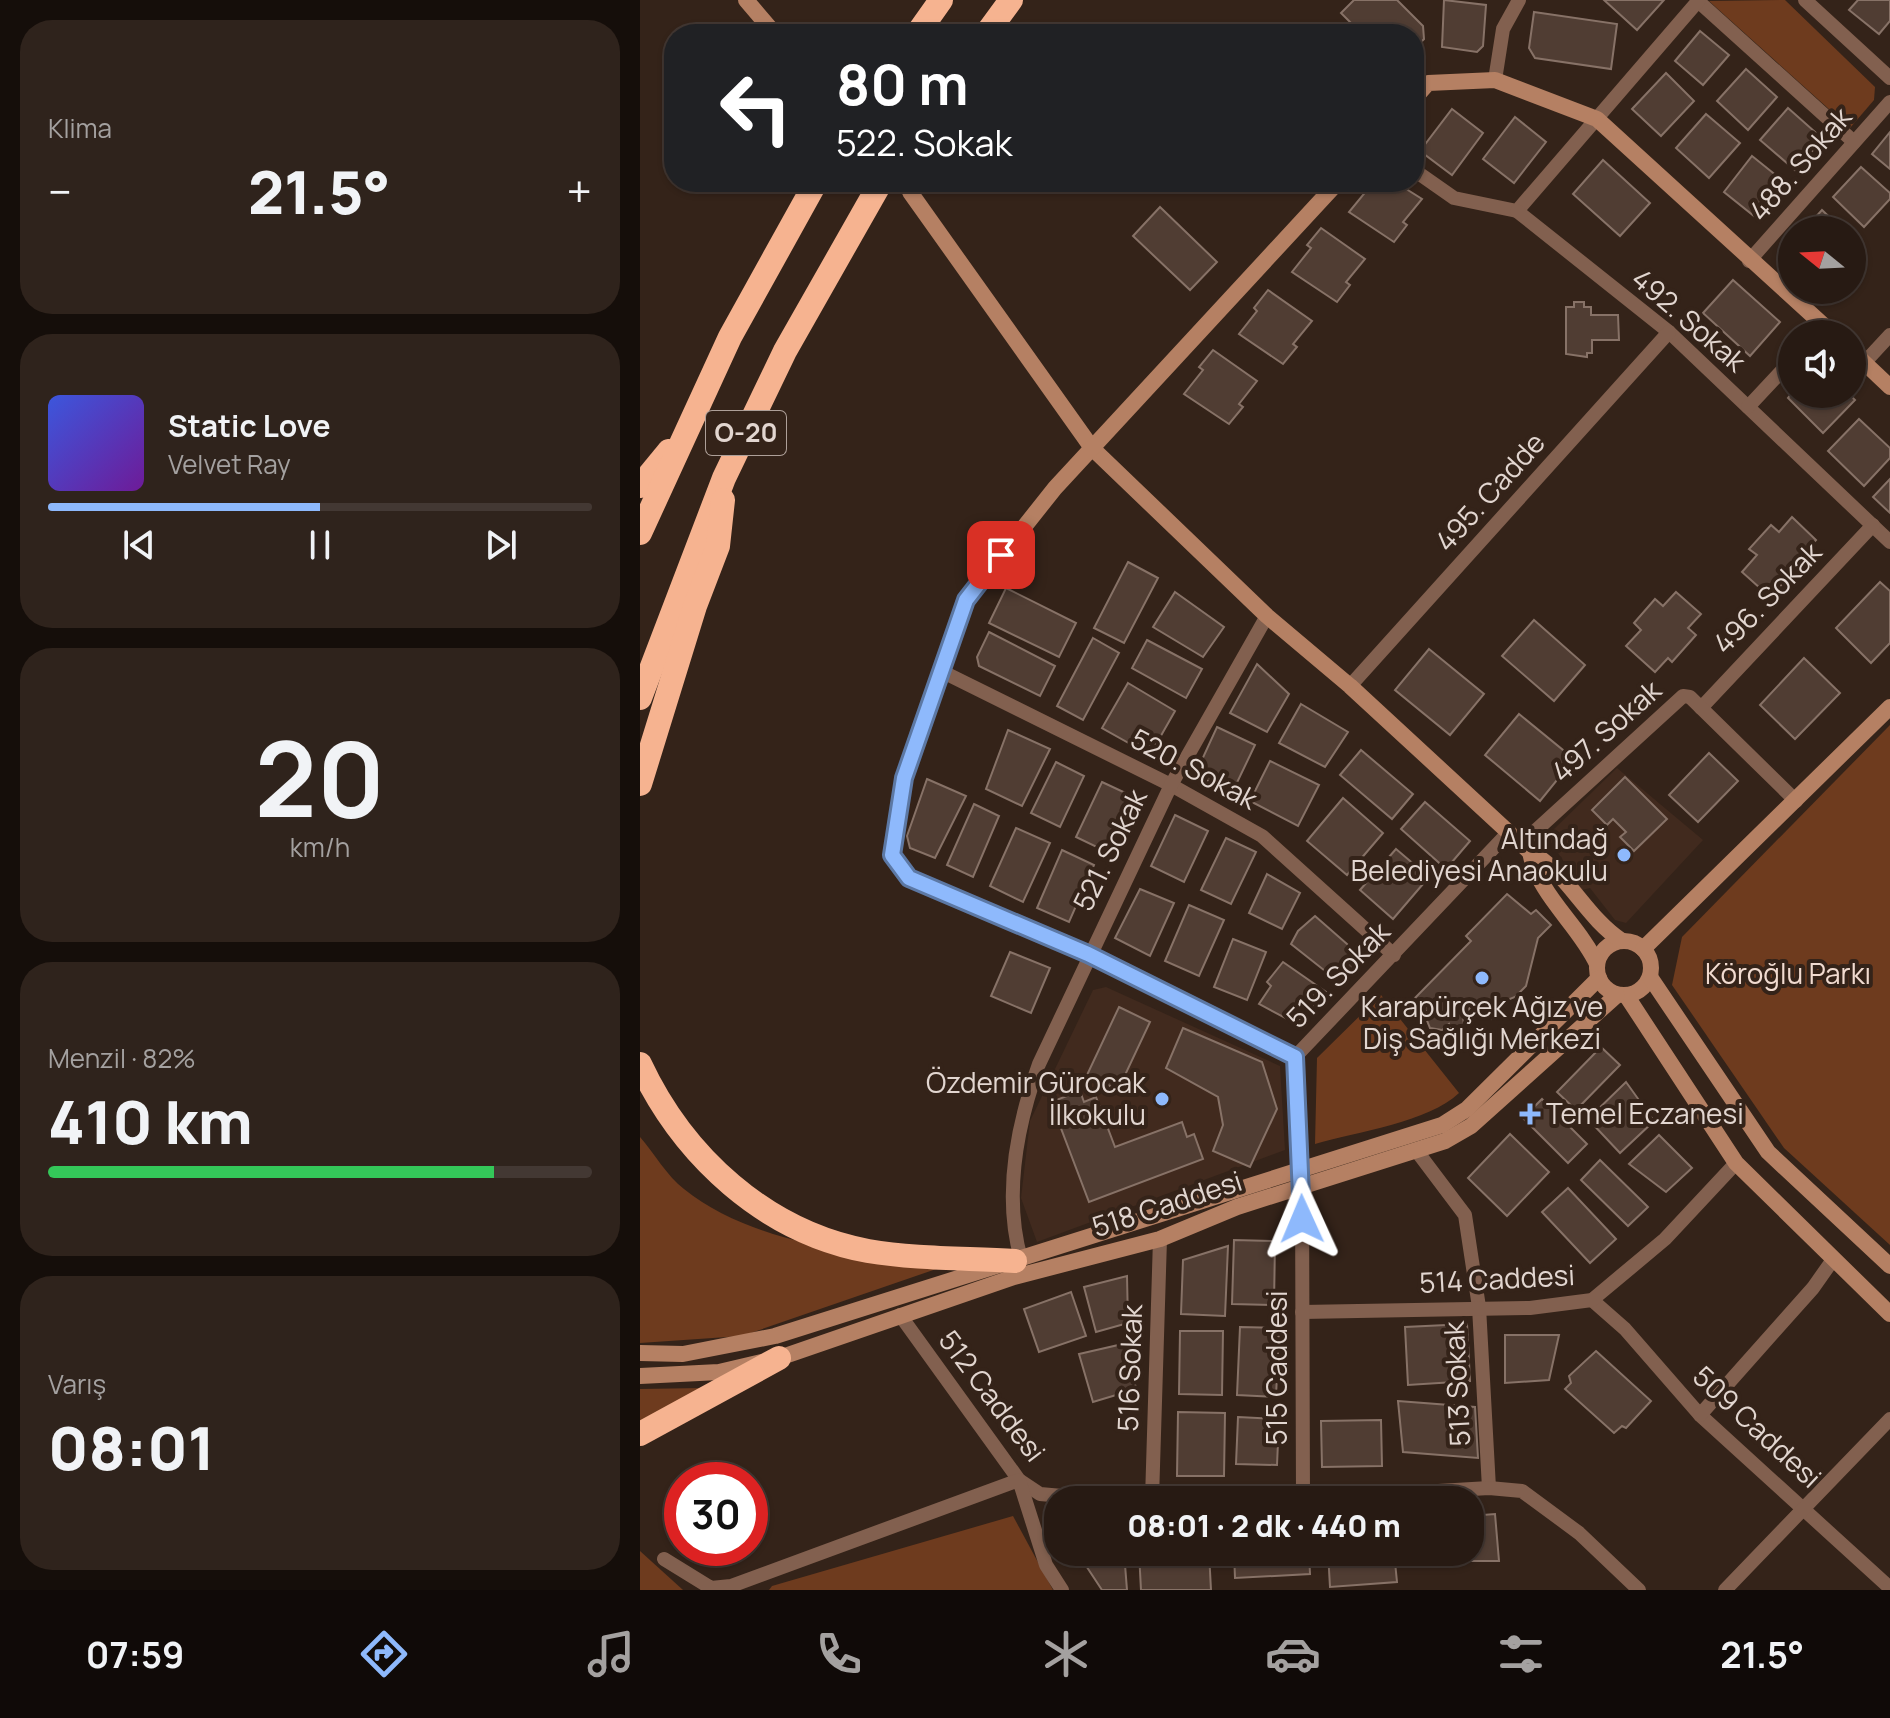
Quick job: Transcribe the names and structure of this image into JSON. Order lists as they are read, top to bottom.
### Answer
{
  "streets": {
    "highway": ["O-20"],
    "street": [
      "488. Sokak",
      "492. Sokak",
      "495. Cadde",
      "496. Sokak",
      "497. Sokak",
      "520. Sokak",
      "521. Sokak",
      "519. Sokak",
      "518 Caddesi",
      "514 Caddesi",
      "516 Sokak",
      "515 Caddesi",
      "513 Sokak",
      "512 Caddesi",
      "509 Caddesi"
    ]
  },
  "crossings": [
    ["492. Sokak", "495. Cadde"],
    ["492. Sokak", "496. Sokak"],
    ["496. Sokak", "497. Sokak"],
    ["520. Sokak", "521. Sokak"],
    ["520. Sokak", "519. Sokak"],
    ["521. Sokak", "518 Caddesi"],
    ["519. Sokak", "518 Caddesi"],
    ["519. Sokak", "515 Caddesi"],
    ["518 Caddesi", "516 Sokak"],
    ["518 Caddesi", "515 Caddesi"],
    ["518 Caddesi", "513 Sokak"],
    ["518 Caddesi", "512 Caddesi"],
    ["514 Caddesi", "515 Caddesi"],
    ["514 Caddesi", "513 Sokak"],
    ["514 Caddesi", "509 Caddesi"],
    ["513 Sokak", "512 Caddesi"]
  ],
  "parks": ["Köroğlu Parkı"],
  "places": {
    "other": ["Altındağ Belediyesi Anaokulu", "Karapürçek Ağız ve Diş Sağlığı Merkezi", "Özdemir Gürocak İlkokulu"],
    "health": ["Temel Eczanesi"]
  },
  "north": "left",
  "page": {
    "tile": [
      "Klima",
      ["20", "km/h"],
      ["Menzil · 82%", "410 km"],
      ["Varış", "08:01"]
    ],
    "turn": ["80 m", "522. Sokak"],
    "heat": ["−", "21.5°", "+"],
    "song": ["Static Love", "Velvet Ray"],
    "limit": "30",
    "trip": "08:01 · 2 dk · 440 m",
    "tabs": ["07:59", "21.5°"]
  }
}
